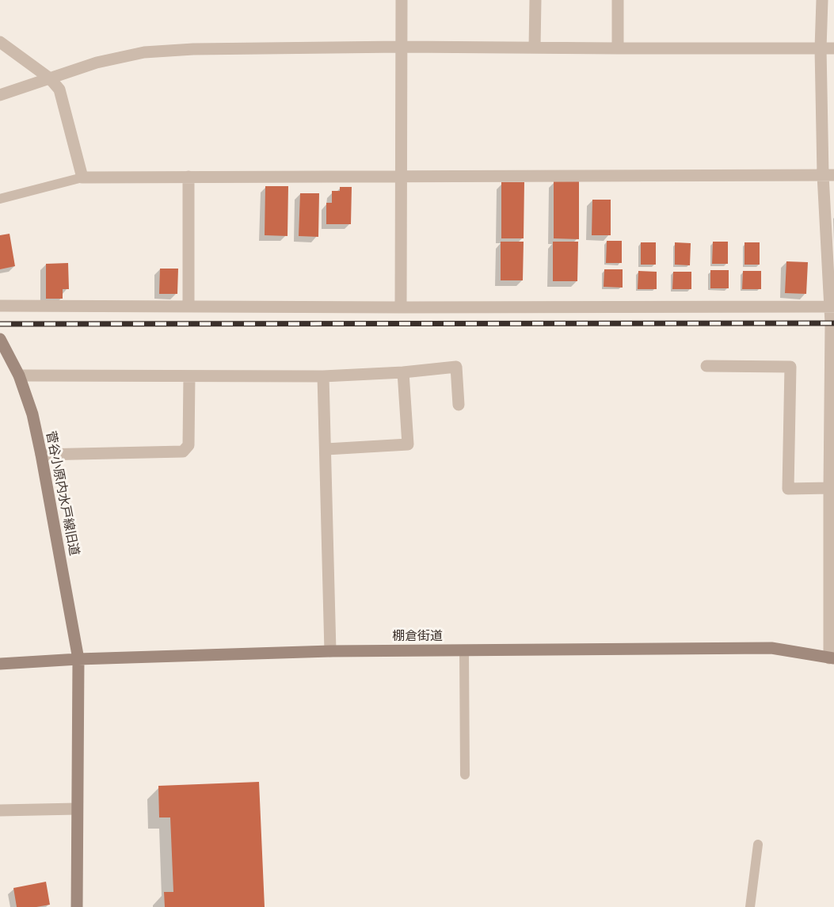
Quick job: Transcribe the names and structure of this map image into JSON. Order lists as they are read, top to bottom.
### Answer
{
  "streets": {
    "street": ["菅谷小原内水戸線旧道", "棚倉街道"]
  },
  "crossings": [
    ["菅谷小原内水戸線旧道", "棚倉街道"]
  ]
}
